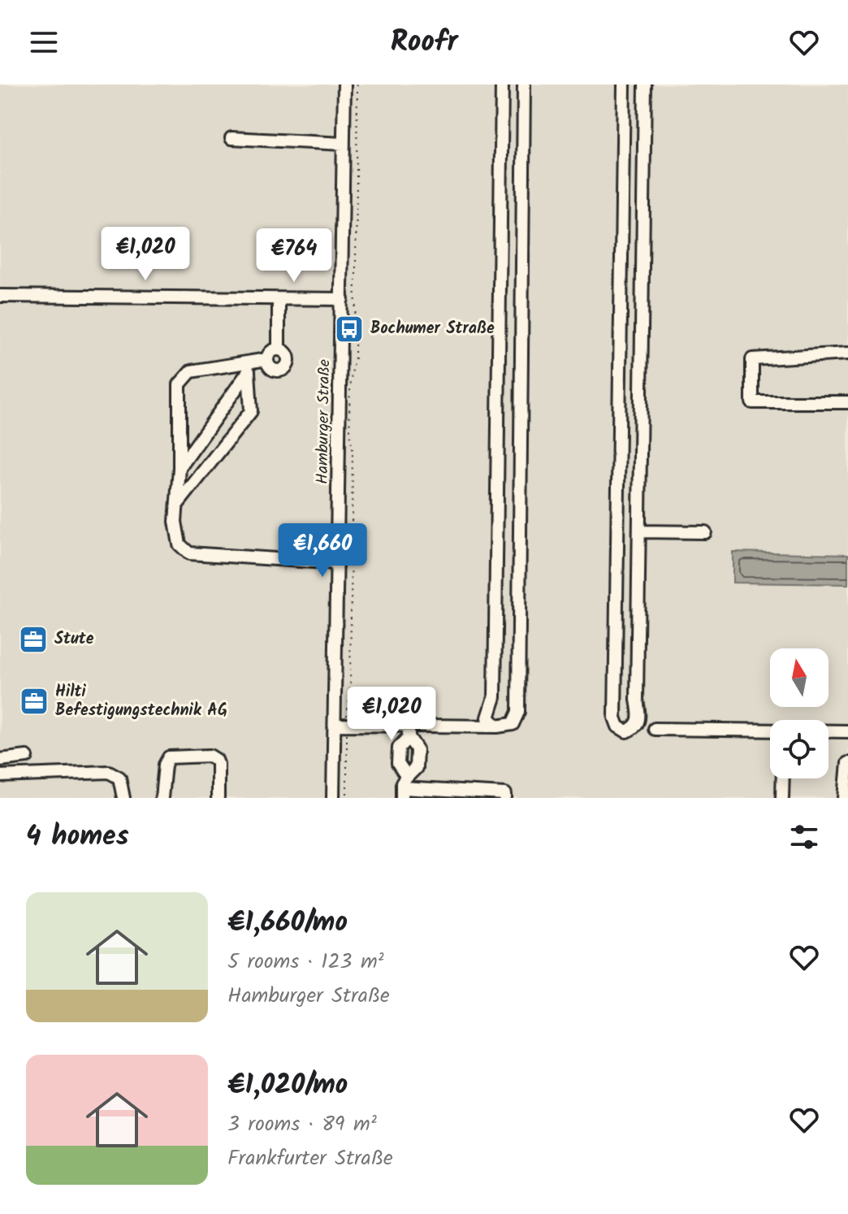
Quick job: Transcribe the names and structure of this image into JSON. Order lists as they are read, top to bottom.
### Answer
{
  "streets": {
    "street": ["Hamburger Straße"]
  },
  "places": {
    "bus stop": ["Bochumer Straße"],
    "office": ["Stute", "Hilti Befestigungstechnik AG"]
  },
  "north": "top",
  "page": {
    "header": "Roofr",
    "price": [
      "€1,020",
      "€764",
      "€1,660",
      "€1,020"
    ],
    "heading": "4 homes",
    "list": [
      {
        "name": "€1,660/mo",
        "note": "5 rooms · 123 m² · Hamburger Straße"
      },
      {
        "name": "€1,020/mo",
        "note": "3 rooms · 89 m² · Frankfurter Straße"
      }
    ]
  }
}
